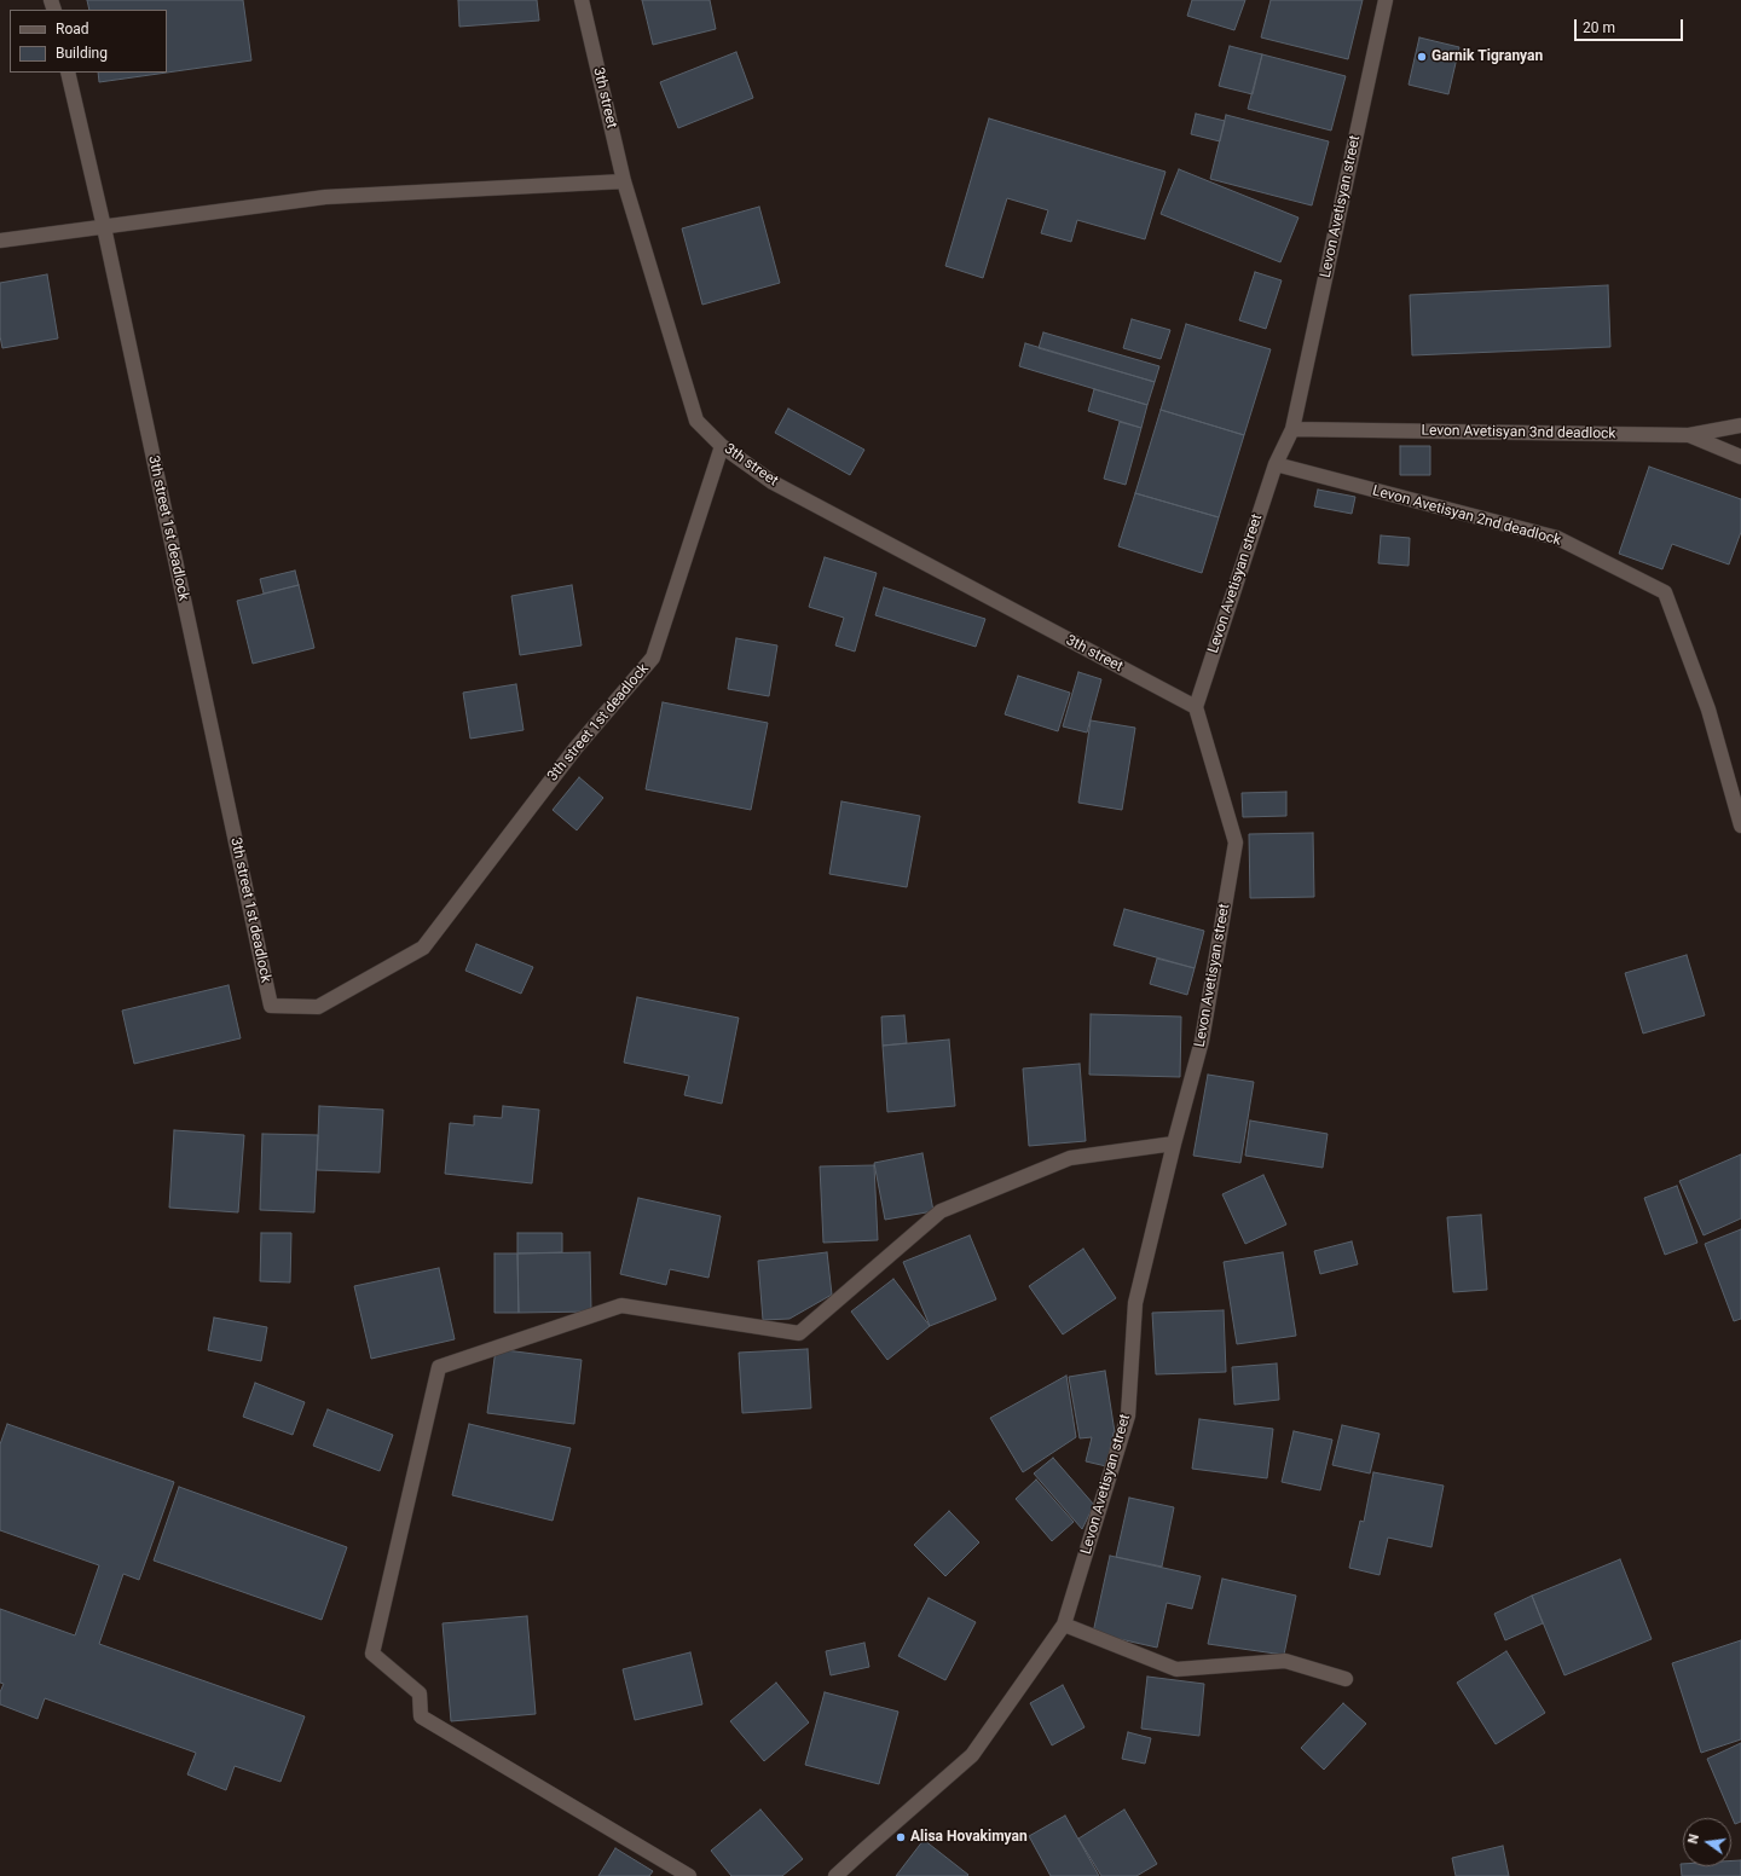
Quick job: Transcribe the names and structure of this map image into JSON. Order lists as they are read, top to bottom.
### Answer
{
  "streets": {
    "street": [
      "3th street",
      "Levon Avetisyan street",
      "Levon Avetisyan 3nd deadlock",
      "Levon Avetisyan 2nd deadlock",
      "3th street 1st deadlock"
    ]
  },
  "crossings": [
    ["3th street", "Levon Avetisyan street"],
    ["3th street", "3th street 1st deadlock"],
    ["Levon Avetisyan street", "Levon Avetisyan 3nd deadlock"],
    ["Levon Avetisyan street", "Levon Avetisyan 2nd deadlock"]
  ],
  "places": ["Garnik Tigranyan", "Alisa Hovakimyan"],
  "legend": ["Road", "Building"],
  "scale_bar": "20 m",
  "north": "left"
}
